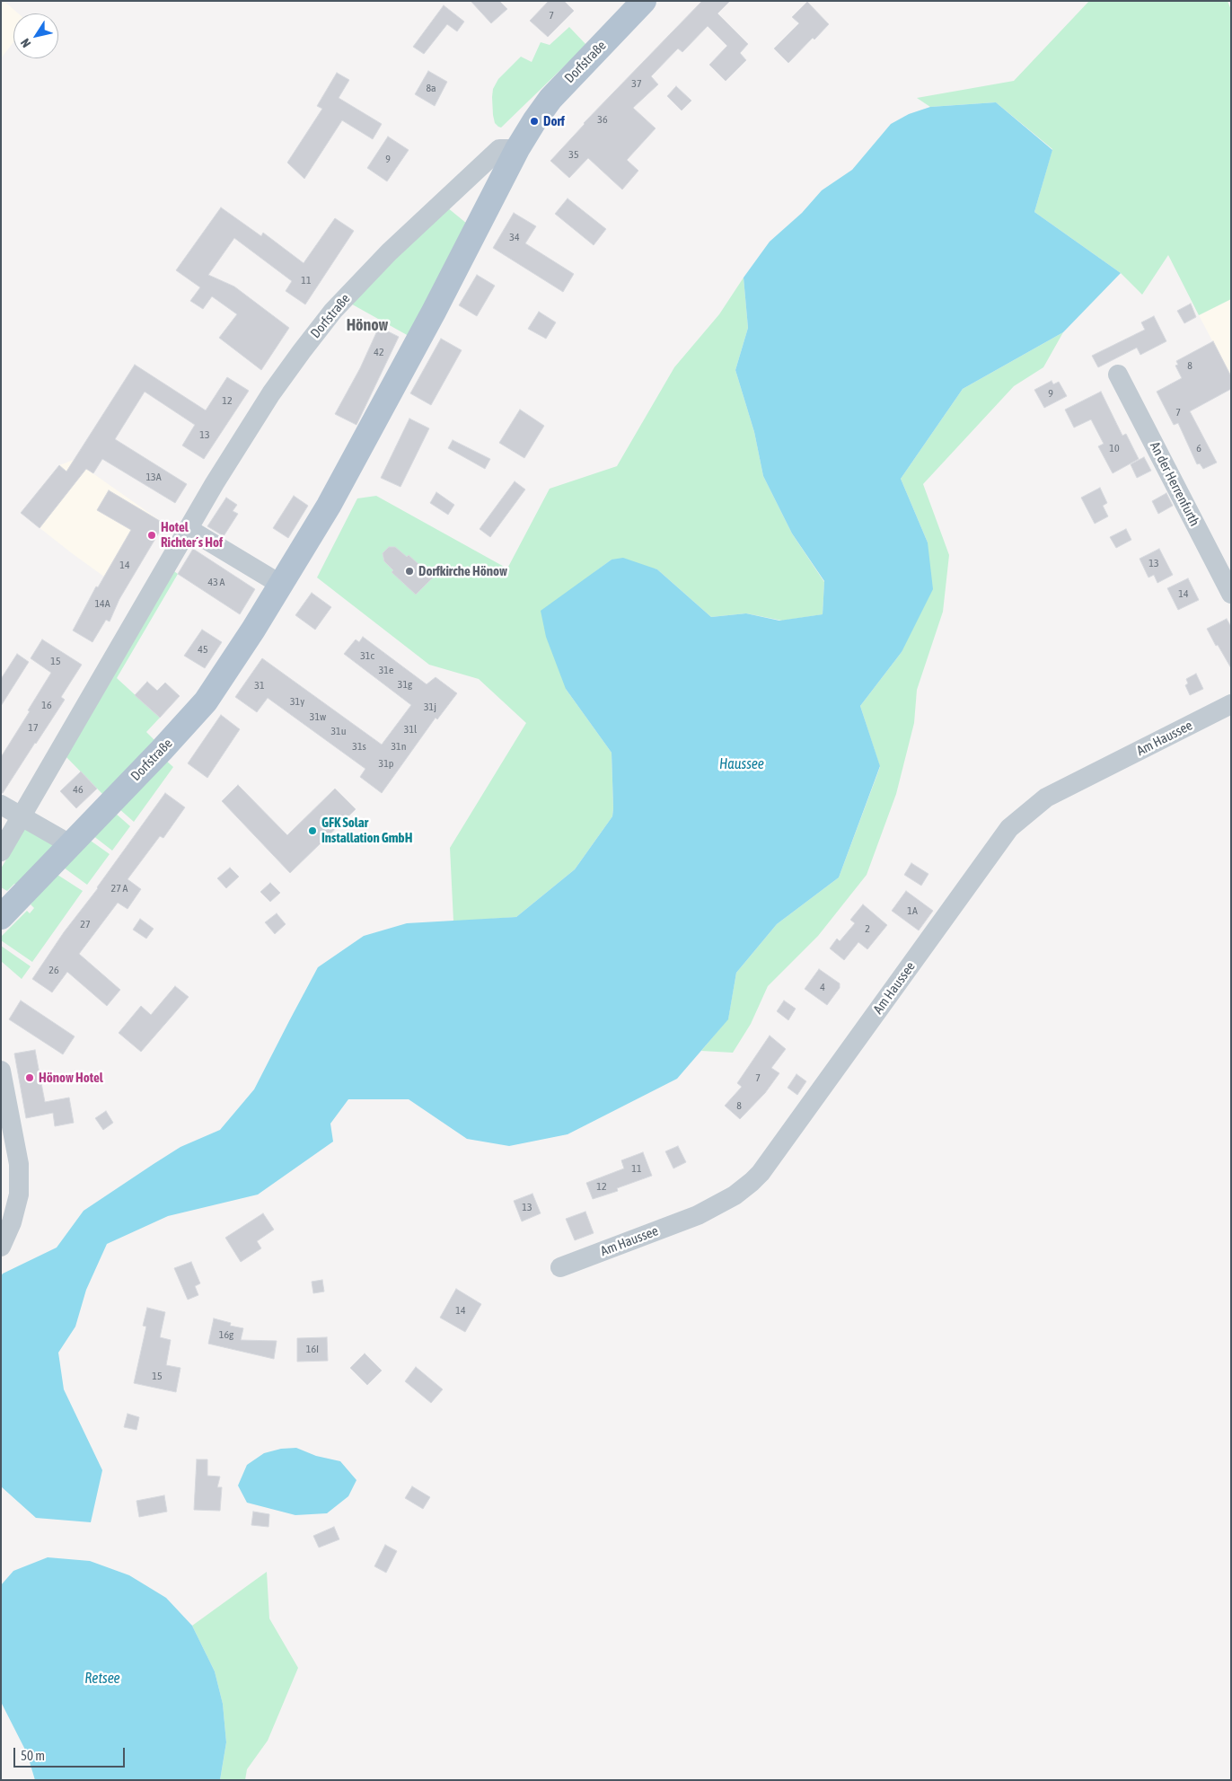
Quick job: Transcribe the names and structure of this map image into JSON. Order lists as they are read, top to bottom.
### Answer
{
  "streets": {
    "main road": ["Dorfstraße"],
    "street": ["An der Herrenfurth", "Am Haussee"]
  },
  "districts": ["Hönow"],
  "water": ["Haussee", "Retsee"],
  "places": [
    "Dorf",
    "Hotel Richter´s Hof",
    "Dorfkirche Hönow",
    "GFK Solar Installation GmbH",
    "Hönow Hotel"
  ],
  "house_numbers": [
    "7",
    "37",
    "8a",
    "36",
    "35",
    "9",
    "34",
    "11",
    "42",
    "8",
    "9",
    "12",
    "7",
    "13",
    "10",
    "6",
    "13A",
    "13",
    "14",
    "43 A",
    "14",
    "14A",
    "45",
    "31c",
    "15",
    "31e",
    "31g",
    "31",
    "31y",
    "16",
    "31j",
    "31w",
    "17",
    "31l",
    "31u",
    "31s",
    "31n",
    "31p",
    "46",
    "27 A",
    "1A",
    "27",
    "2",
    "26",
    "4",
    "7",
    "8",
    "11",
    "12",
    "13",
    "14",
    "16g",
    "16I",
    "15"
  ],
  "scale_bar": "50 m",
  "north": "bottom left"
}
